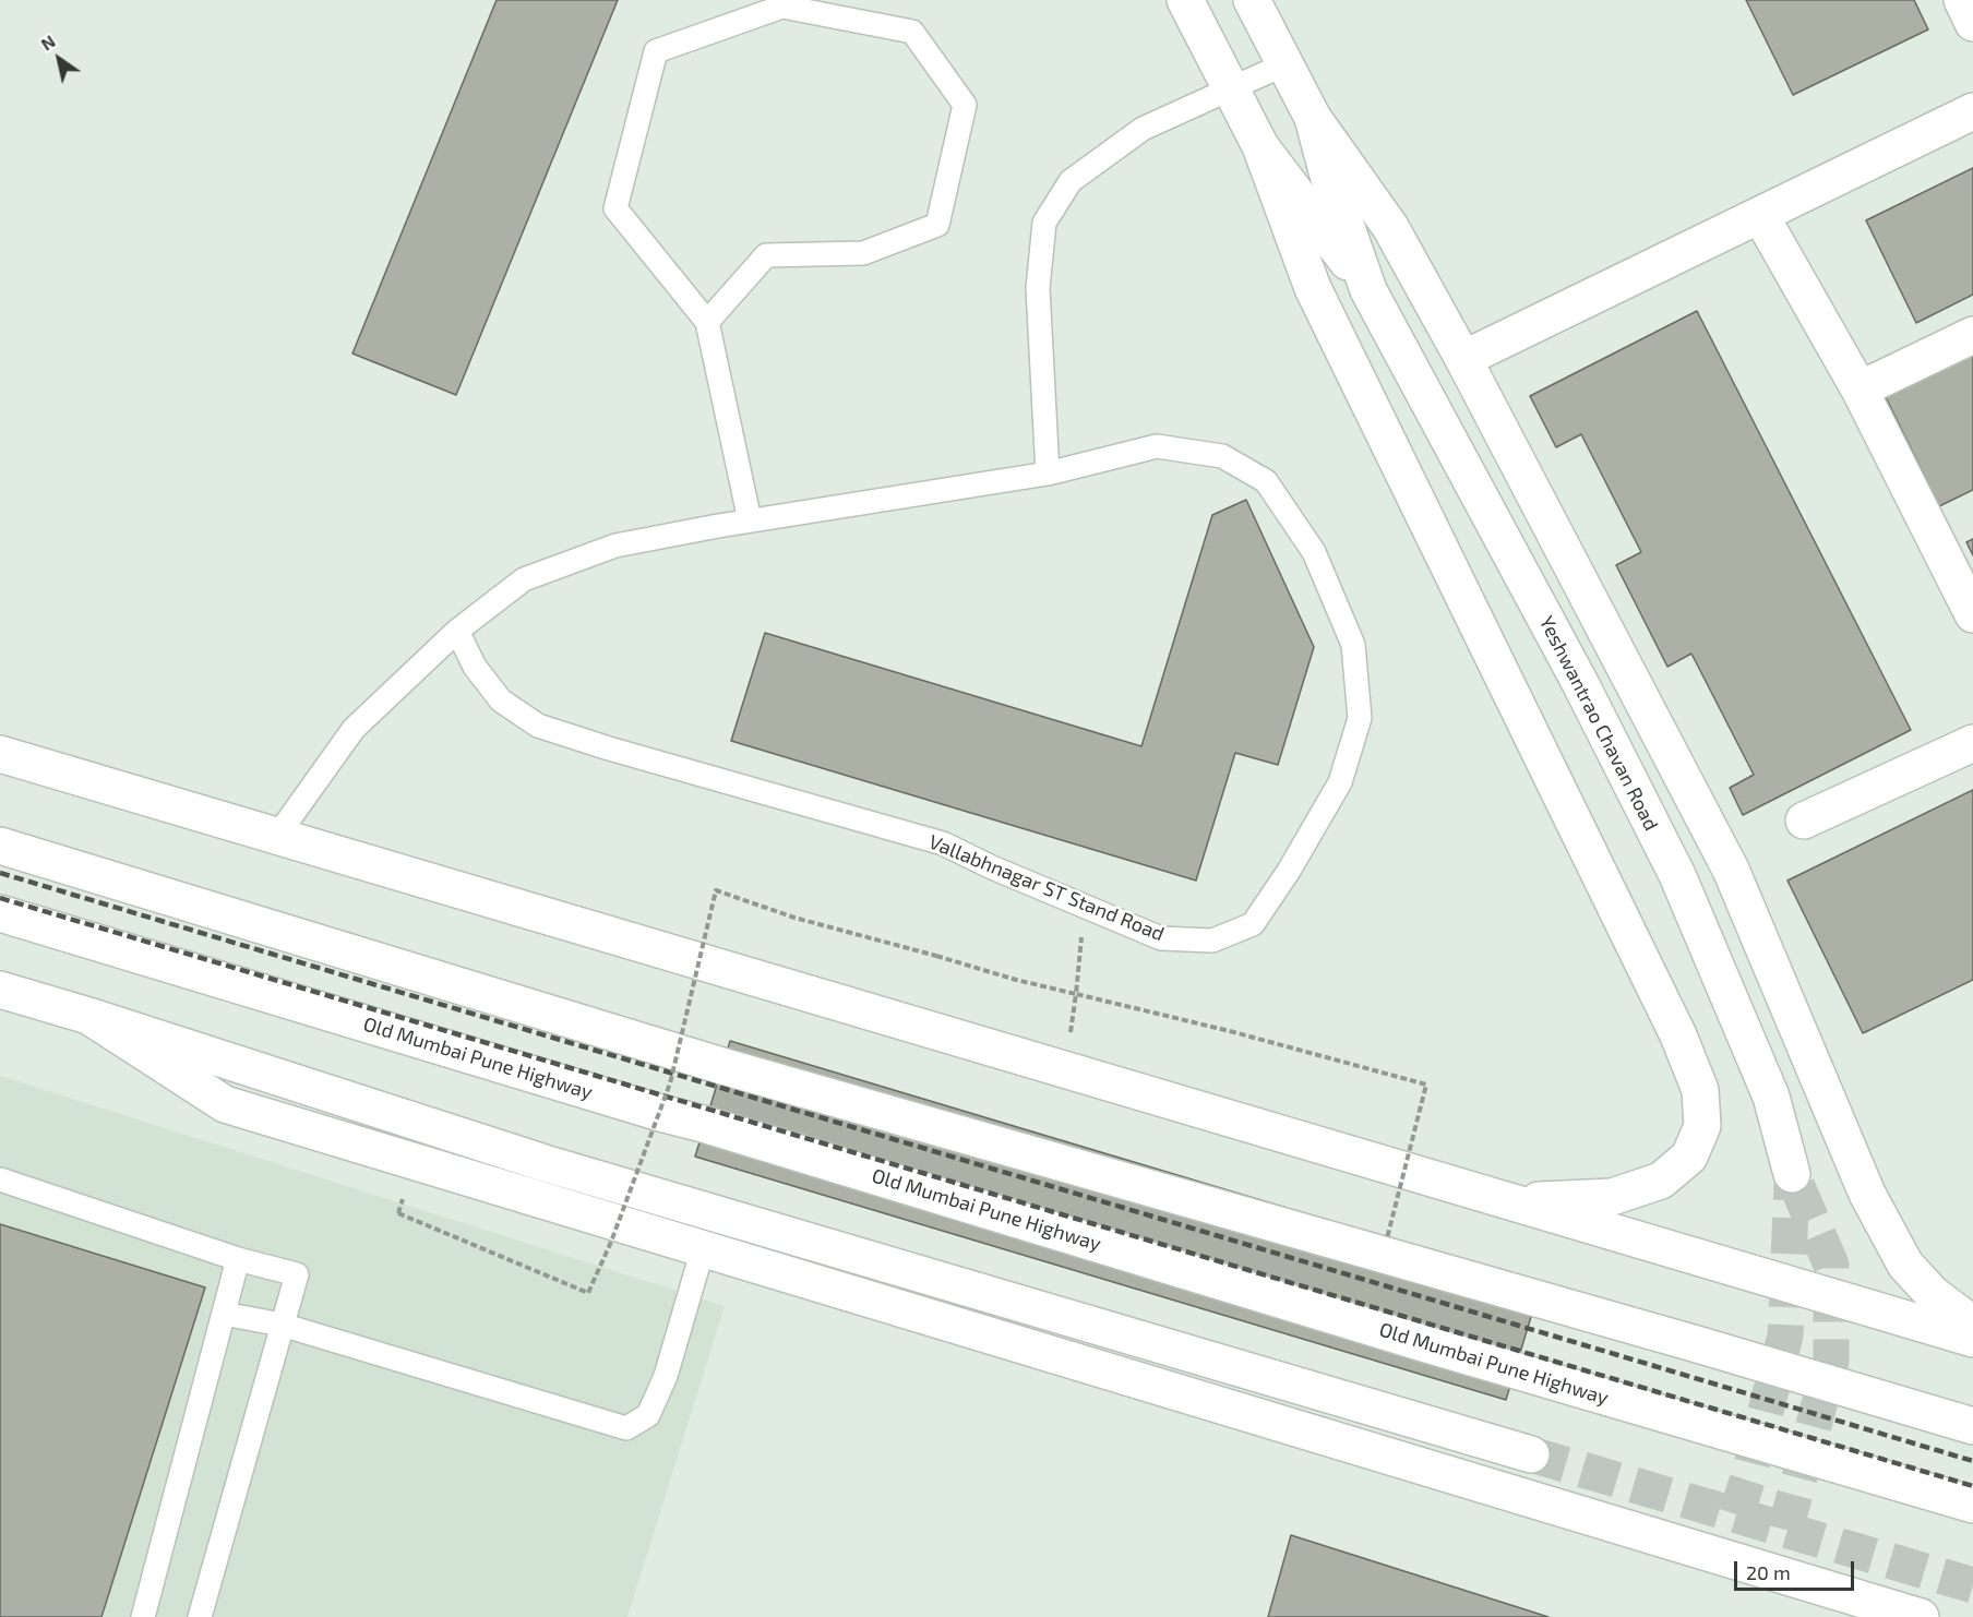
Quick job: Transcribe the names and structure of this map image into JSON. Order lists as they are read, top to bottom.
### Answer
{
  "streets": {
    "main road": ["Yeshwantrao Chavan Road", "Old Mumbai Pune Highway"],
    "lane": ["Vallabhnagar ST Stand Road"]
  },
  "scale_bar": "20 m",
  "north": "top left"
}
